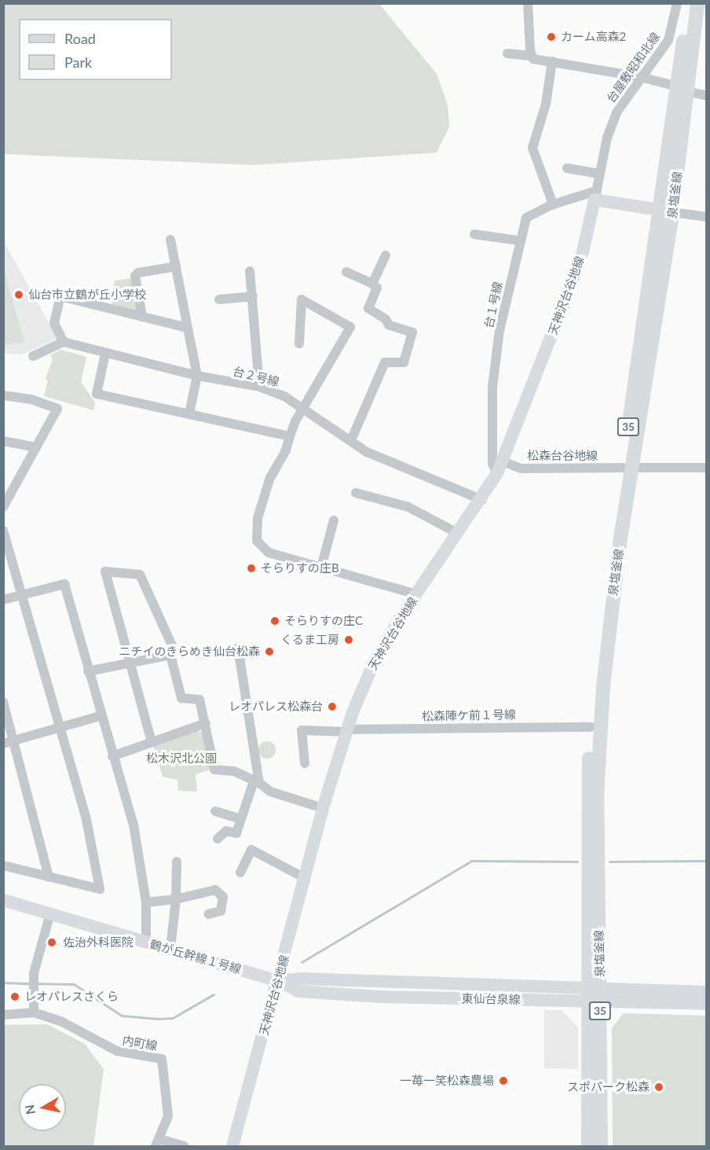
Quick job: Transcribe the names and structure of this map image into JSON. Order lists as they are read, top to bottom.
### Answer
{
  "streets": {
    "main road": ["泉塩釜線", "35"],
    "street": [
      "台屋敷昭和北線",
      "天神沢台谷地線",
      "台１号線",
      "台２号線",
      "松森台谷地線",
      "松森陣ケ前１号線",
      "鶴が丘幹線１号線",
      "東仙台泉線",
      "内町線"
    ]
  },
  "crossings": [
    ["台屋敷昭和北線", "天神沢台谷地線"],
    ["台屋敷昭和北線", "台１号線"],
    ["泉塩釜線", "35"],
    ["泉塩釜線", "松森台谷地線"],
    ["泉塩釜線", "松森陣ケ前１号線"],
    ["泉塩釜線", "東仙台泉線"],
    ["天神沢台谷地線", "台１号線"],
    ["天神沢台谷地線", "台２号線"],
    ["天神沢台谷地線", "松森台谷地線"],
    ["天神沢台谷地線", "松森陣ケ前１号線"],
    ["天神沢台谷地線", "鶴が丘幹線１号線"],
    ["天神沢台谷地線", "東仙台泉線"],
    ["台１号線", "松森台谷地線"],
    ["35", "東仙台泉線"],
    ["鶴が丘幹線１号線", "東仙台泉線"]
  ],
  "parks": ["松木沢北公園"],
  "places": [
    "カーム高森2",
    "仙台市立鶴が丘小学校",
    "そらりすの庄B",
    "そらりすの庄C",
    "くるま工房",
    "ニチイのきらめき仙台松森",
    "レオパレス松森台",
    "佐治外科医院",
    "レオパレスさくら",
    "一苺一笑松森農場",
    "スポパーク松森"
  ],
  "legend": ["Road", "Park"],
  "north": "left"
}
